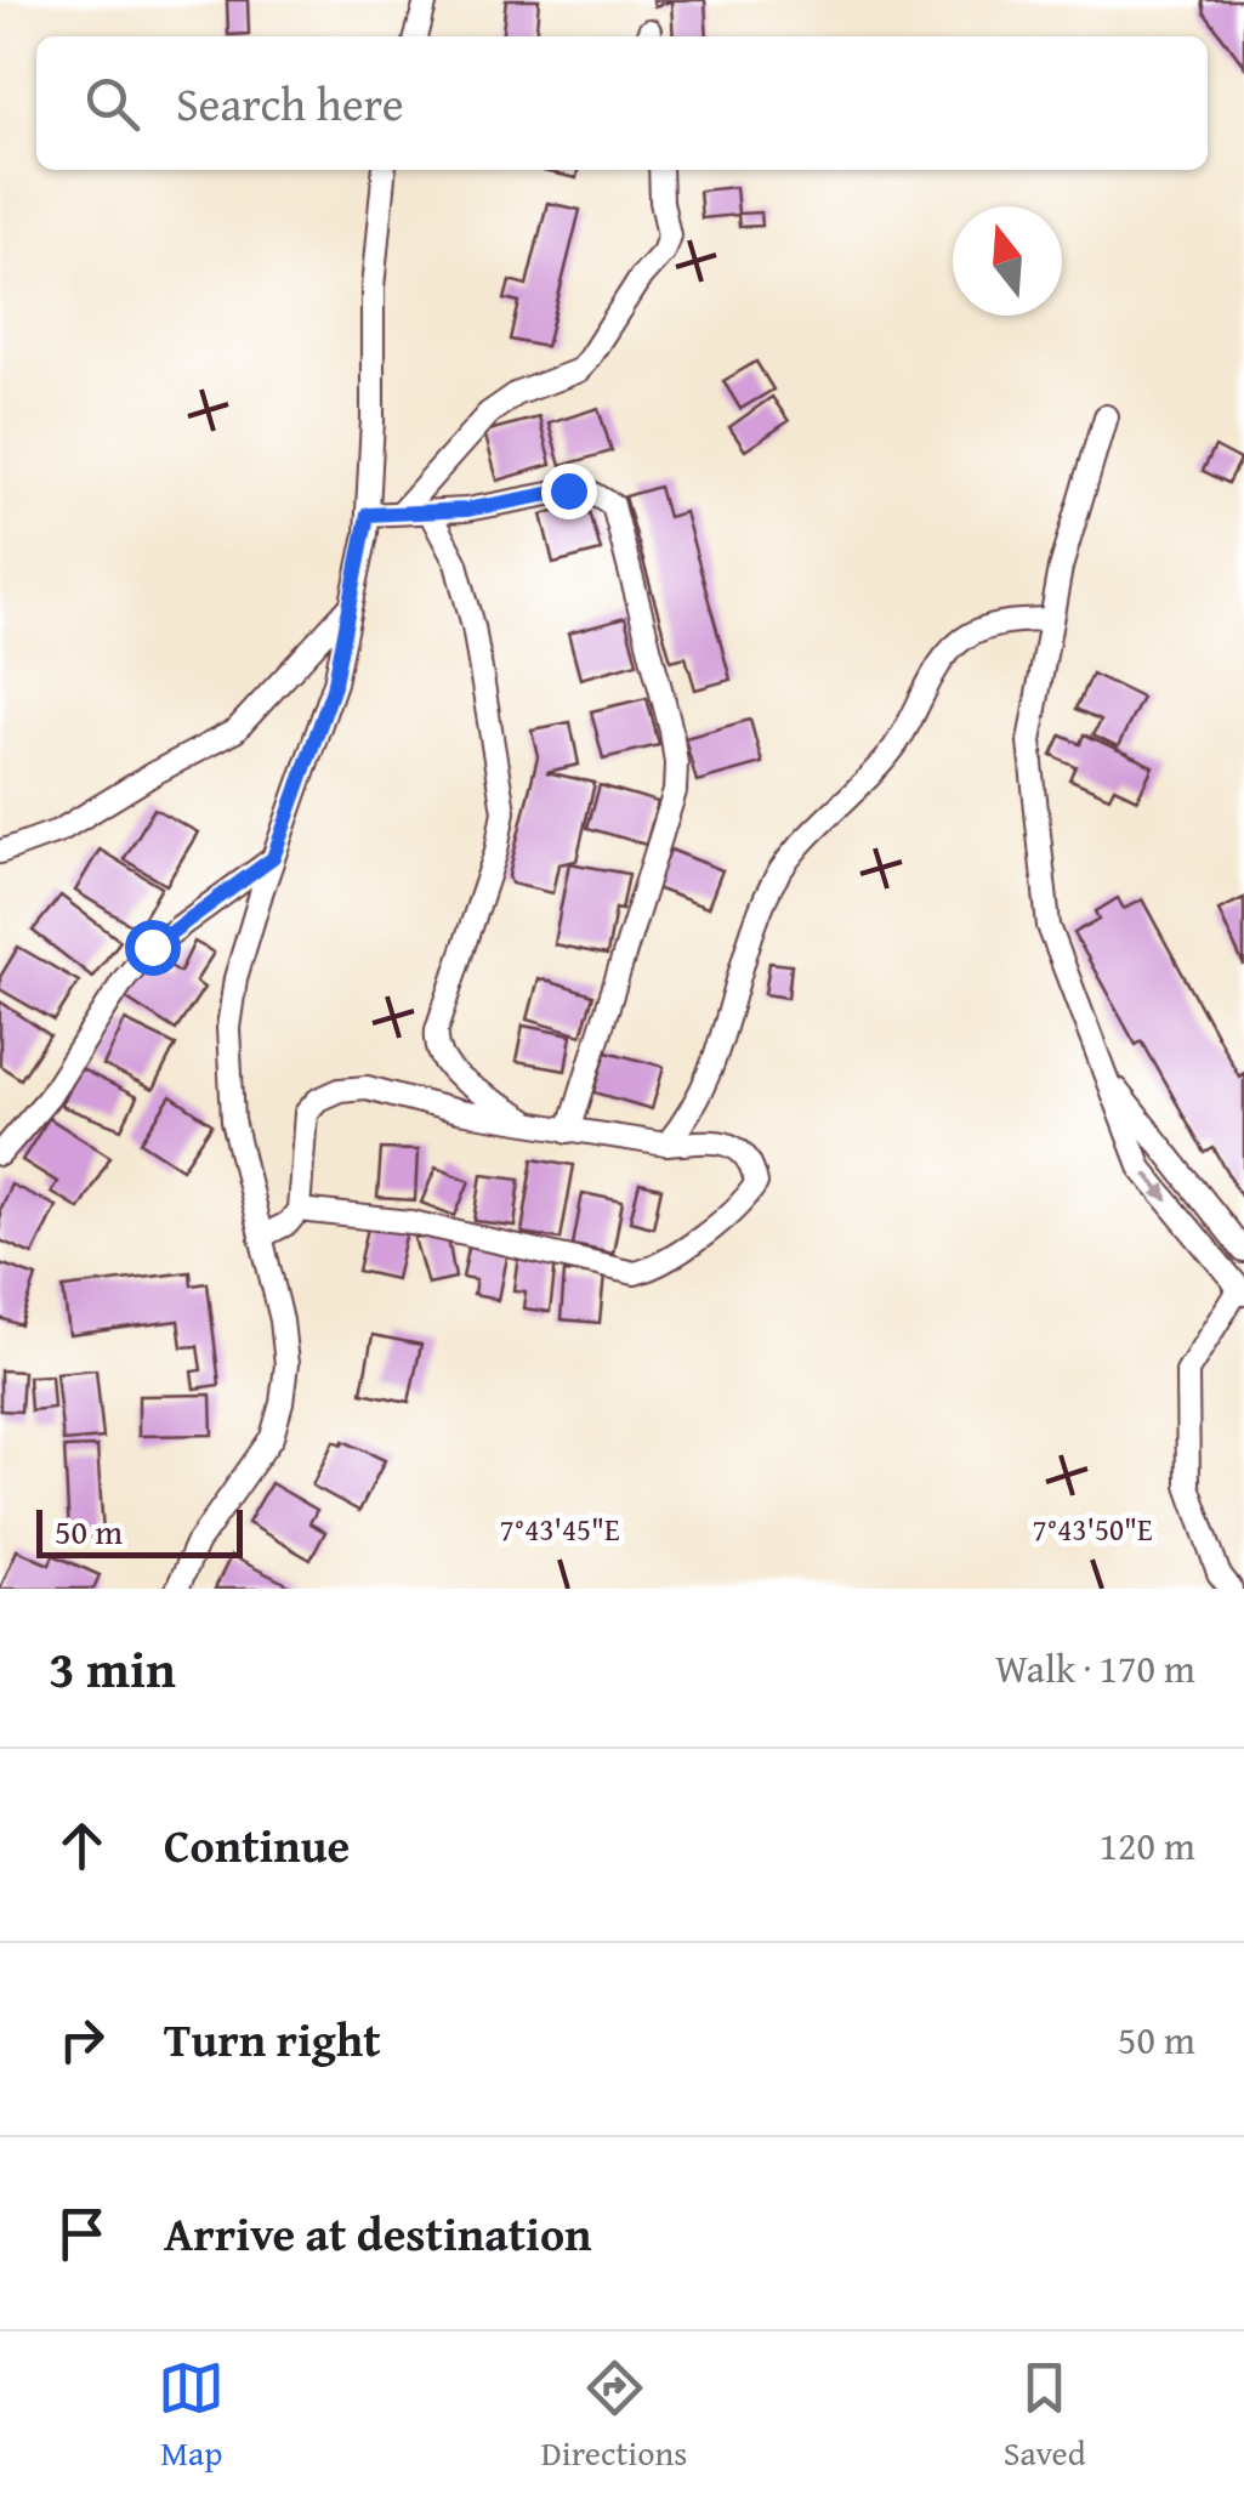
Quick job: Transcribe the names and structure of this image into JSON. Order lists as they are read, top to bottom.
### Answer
{
  "scale_bar": "50 m",
  "north": "top",
  "page": {
    "search": "Search here",
    "scale": "50 m",
    "heading": ["3 min", "Walk · 170 m"],
    "list": [
      ["Continue", "120 m"],
      ["Turn right", "50 m"],
      "Arrive at destination"
    ],
    "nav": ["Map", "Directions", "Saved"]
  },
  "coordinates": ["7°43'45\"E", "7°43'50\"E"]
}
